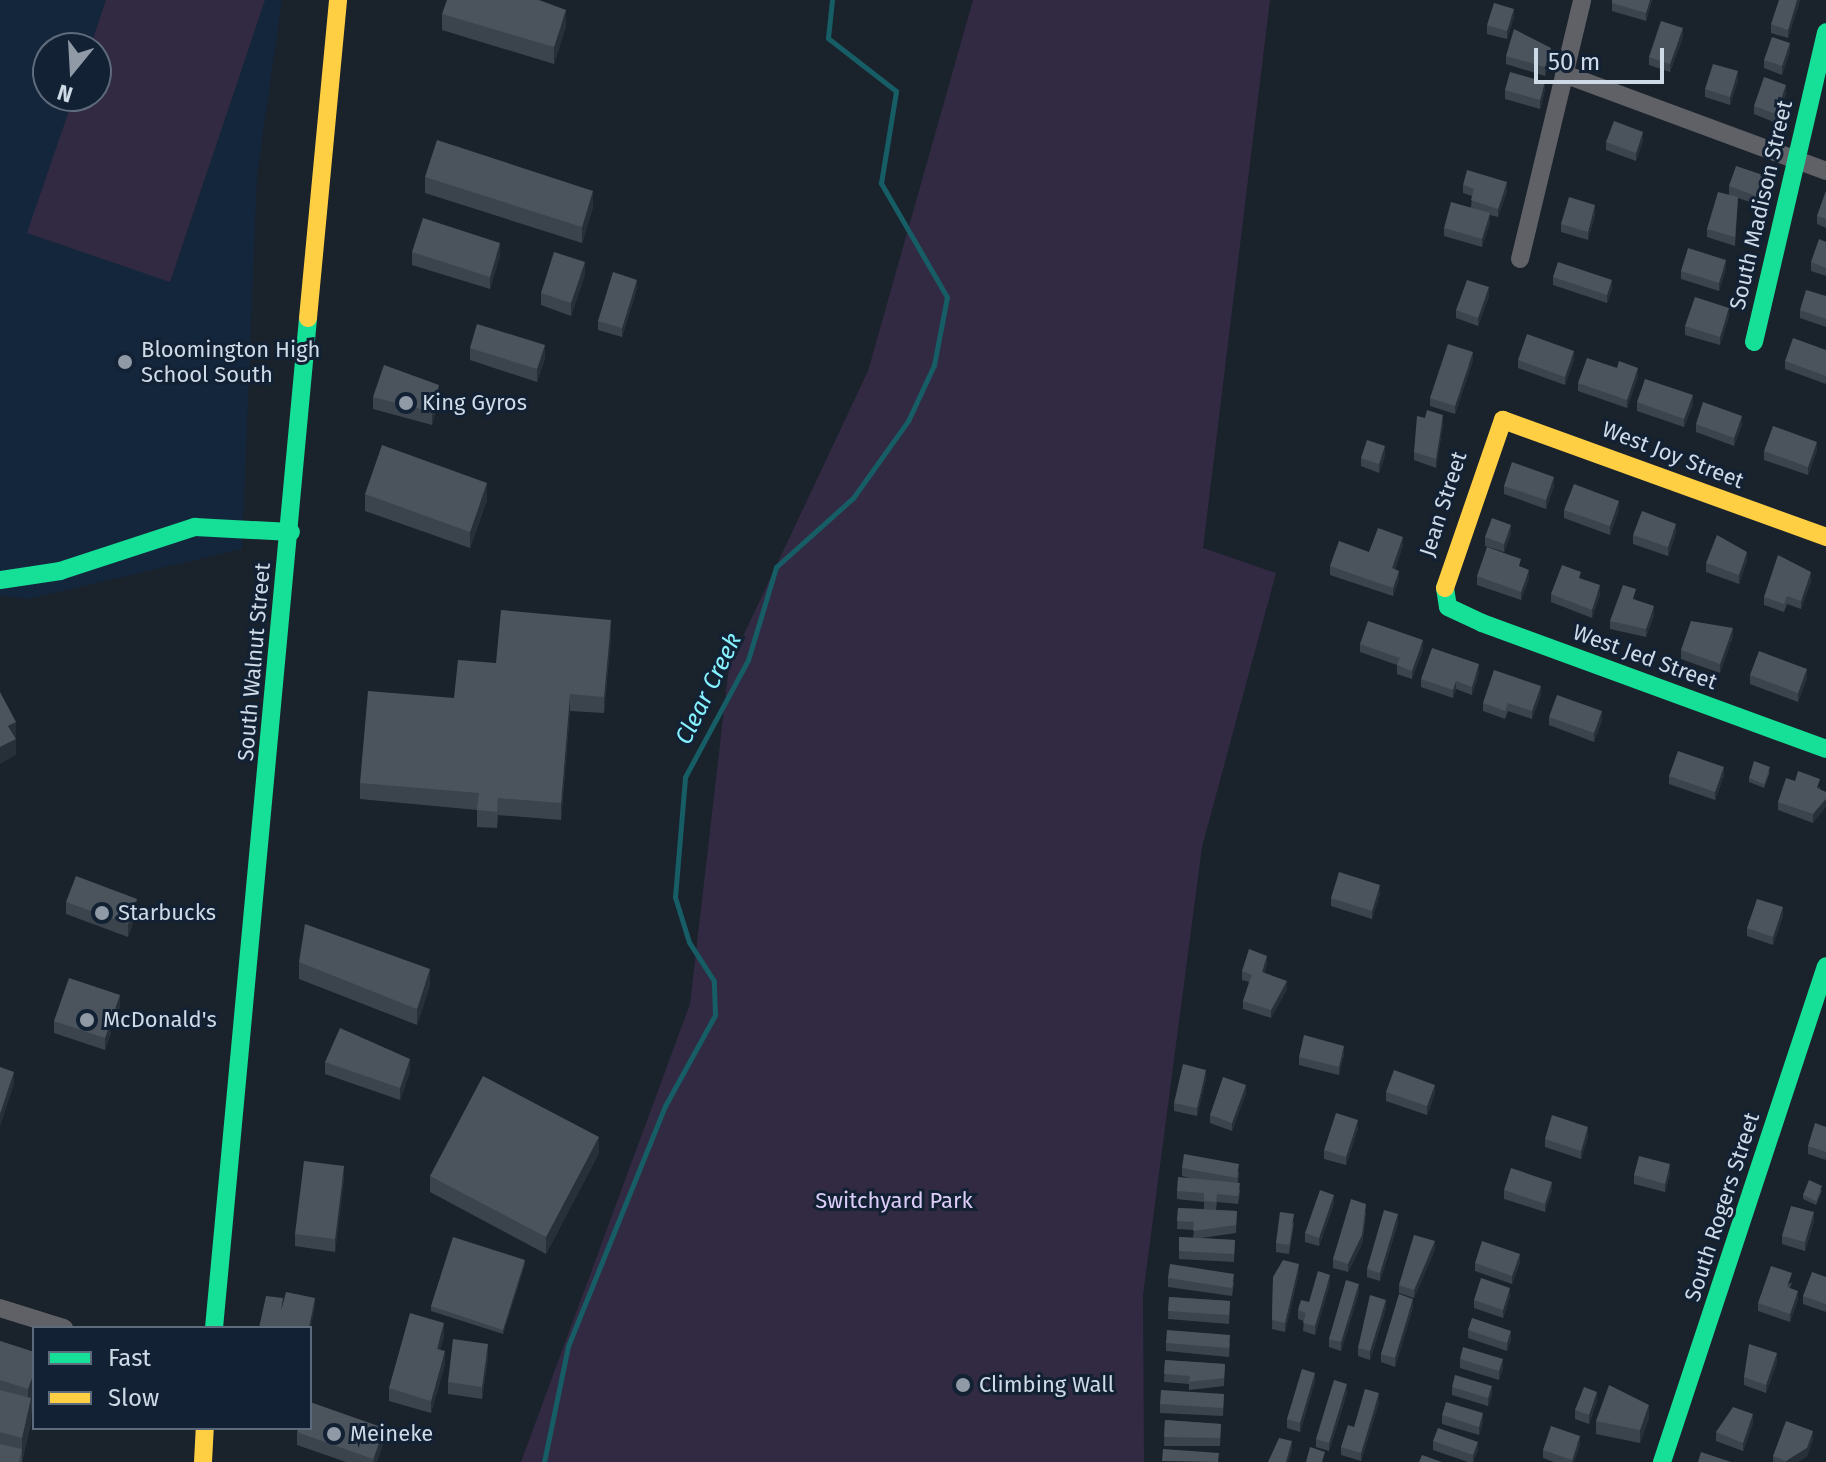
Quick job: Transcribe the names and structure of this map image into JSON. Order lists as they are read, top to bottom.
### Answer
{
  "streets": {
    "street": [
      "South Madison Street",
      "West Joy Street",
      "Jean Street",
      "West Jed Street",
      "South Walnut Street",
      "South Rogers Street"
    ]
  },
  "crossings": [
    ["West Joy Street", "Jean Street"],
    ["Jean Street", "West Jed Street"]
  ],
  "water": ["Clear Creek"],
  "parks": ["Switchyard Park"],
  "places": [
    "Bloomington High School South",
    "King Gyros",
    "Starbucks",
    "McDonald's",
    "Climbing Wall",
    "Meineke"
  ],
  "legend": ["Fast", "Slow"],
  "scale_bar": "50 m",
  "north": "bottom"
}
